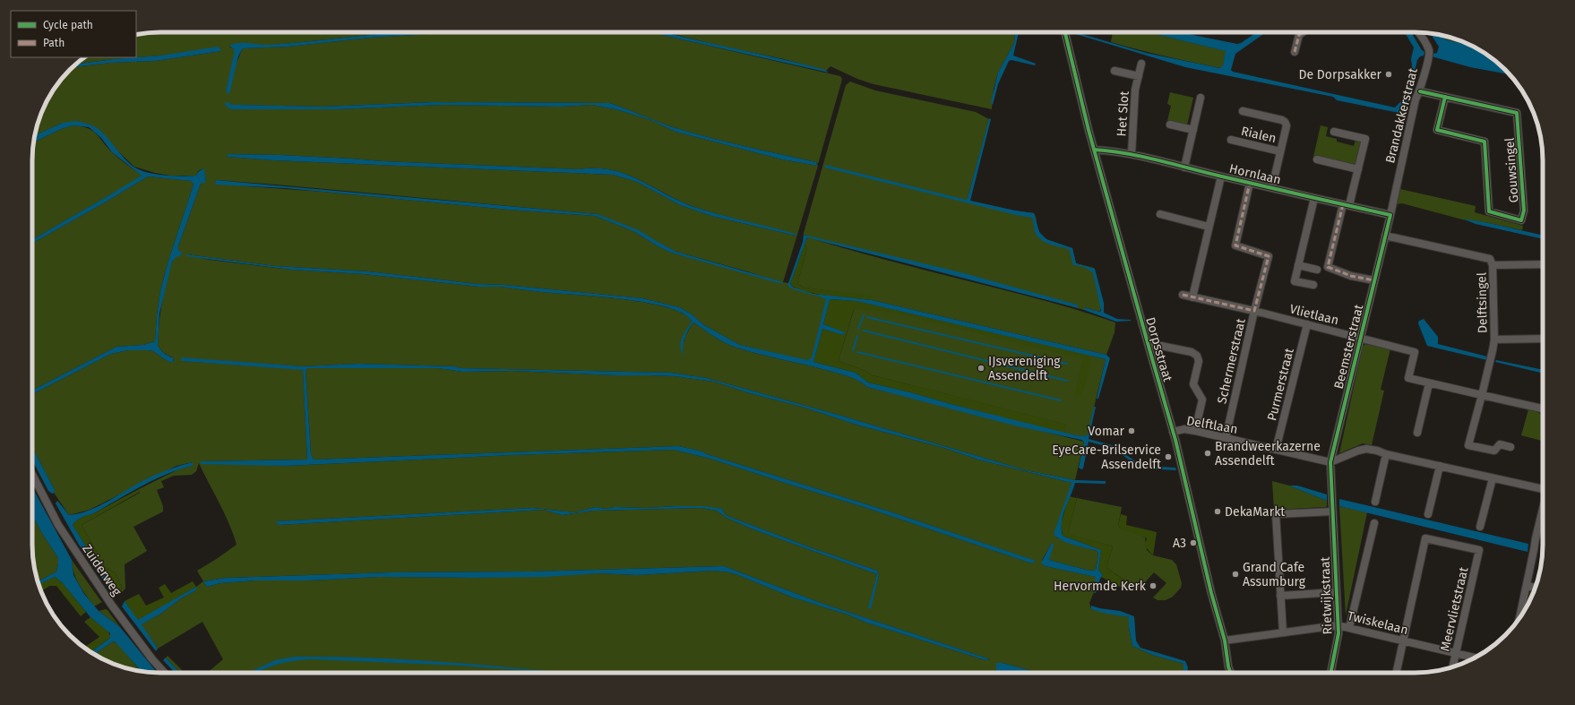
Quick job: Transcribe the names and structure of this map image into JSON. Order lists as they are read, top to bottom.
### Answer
{
  "streets": {
    "street": [
      "Het Slot",
      "Brandakkerstraat",
      "Rialen",
      "Gouwsingel",
      "Hornlaan",
      "Delftsingel",
      "Vlietlaan",
      "Beemsterstraat",
      "Dorpsstraat",
      "Schermerstraat",
      "Purmerstraat",
      "Delftlaan",
      "Zuiderweg",
      "Rietwijkstraat",
      "Meervlietstraat",
      "Twiskelaan"
    ]
  },
  "crossings": [
    ["Het Slot", "Hornlaan"],
    ["Brandakkerstraat", "Gouwsingel"],
    ["Brandakkerstraat", "Hornlaan"],
    ["Rialen", "Hornlaan"],
    ["Hornlaan", "Dorpsstraat"],
    ["Hornlaan", "Schermerstraat"],
    ["Delftsingel", "Vlietlaan"],
    ["Vlietlaan", "Beemsterstraat"],
    ["Vlietlaan", "Schermerstraat"],
    ["Vlietlaan", "Purmerstraat"],
    ["Beemsterstraat", "Delftlaan"],
    ["Dorpsstraat", "Delftlaan"],
    ["Dorpsstraat", "Twiskelaan"],
    ["Schermerstraat", "Delftlaan"],
    ["Purmerstraat", "Delftlaan"],
    ["Rietwijkstraat", "Twiskelaan"],
    ["Meervlietstraat", "Twiskelaan"]
  ],
  "places": [
    "De Dorpsakker",
    "IJsvereniging Assendelft",
    "Vomar",
    "Brandweerkazerne Assendelft",
    "EyeCare-Brilservice Assendelft",
    "DekaMarkt",
    "A3",
    "Grand Cafe Assumburg",
    "Hervormde Kerk"
  ],
  "legend": ["Cycle path", "Path"]
}
